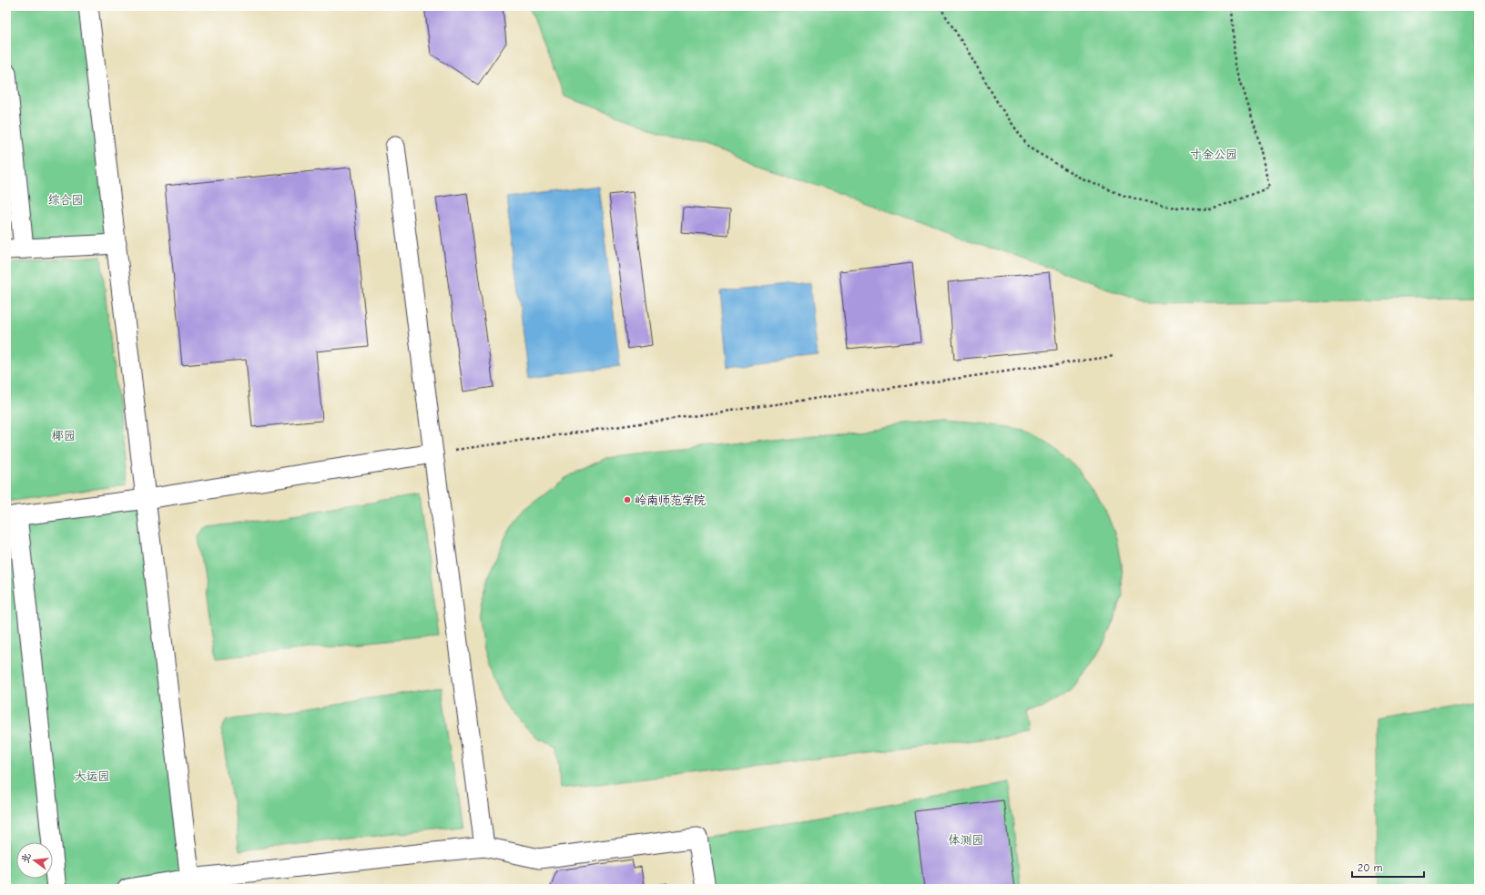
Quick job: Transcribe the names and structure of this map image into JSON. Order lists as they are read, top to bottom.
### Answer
{
  "parks": [
    "寸金公园",
    "综合园",
    "椰园",
    "大运园",
    "体测园"
  ],
  "places": ["岭南师范学院"],
  "scale_bar": "20 m",
  "north": "left"
}
